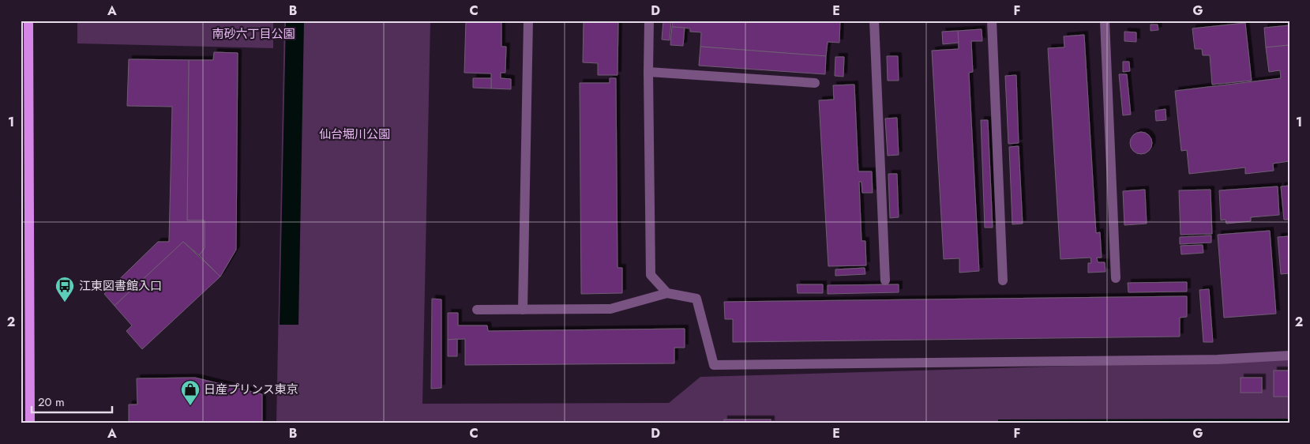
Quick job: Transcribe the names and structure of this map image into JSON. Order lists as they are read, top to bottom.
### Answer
{
  "parks": ["南砂六丁目公園", "仙台堀川公園"],
  "places": {
    "bus stop": ["江東図書館入口"],
    "shop": ["日産プリンス東京"]
  },
  "scale_bar": "20 m",
  "grid": {
    "columns": [
      "A",
      "B",
      "C",
      "D",
      "E",
      "F",
      "G"
    ],
    "rows": ["1", "2"]
  }
}
